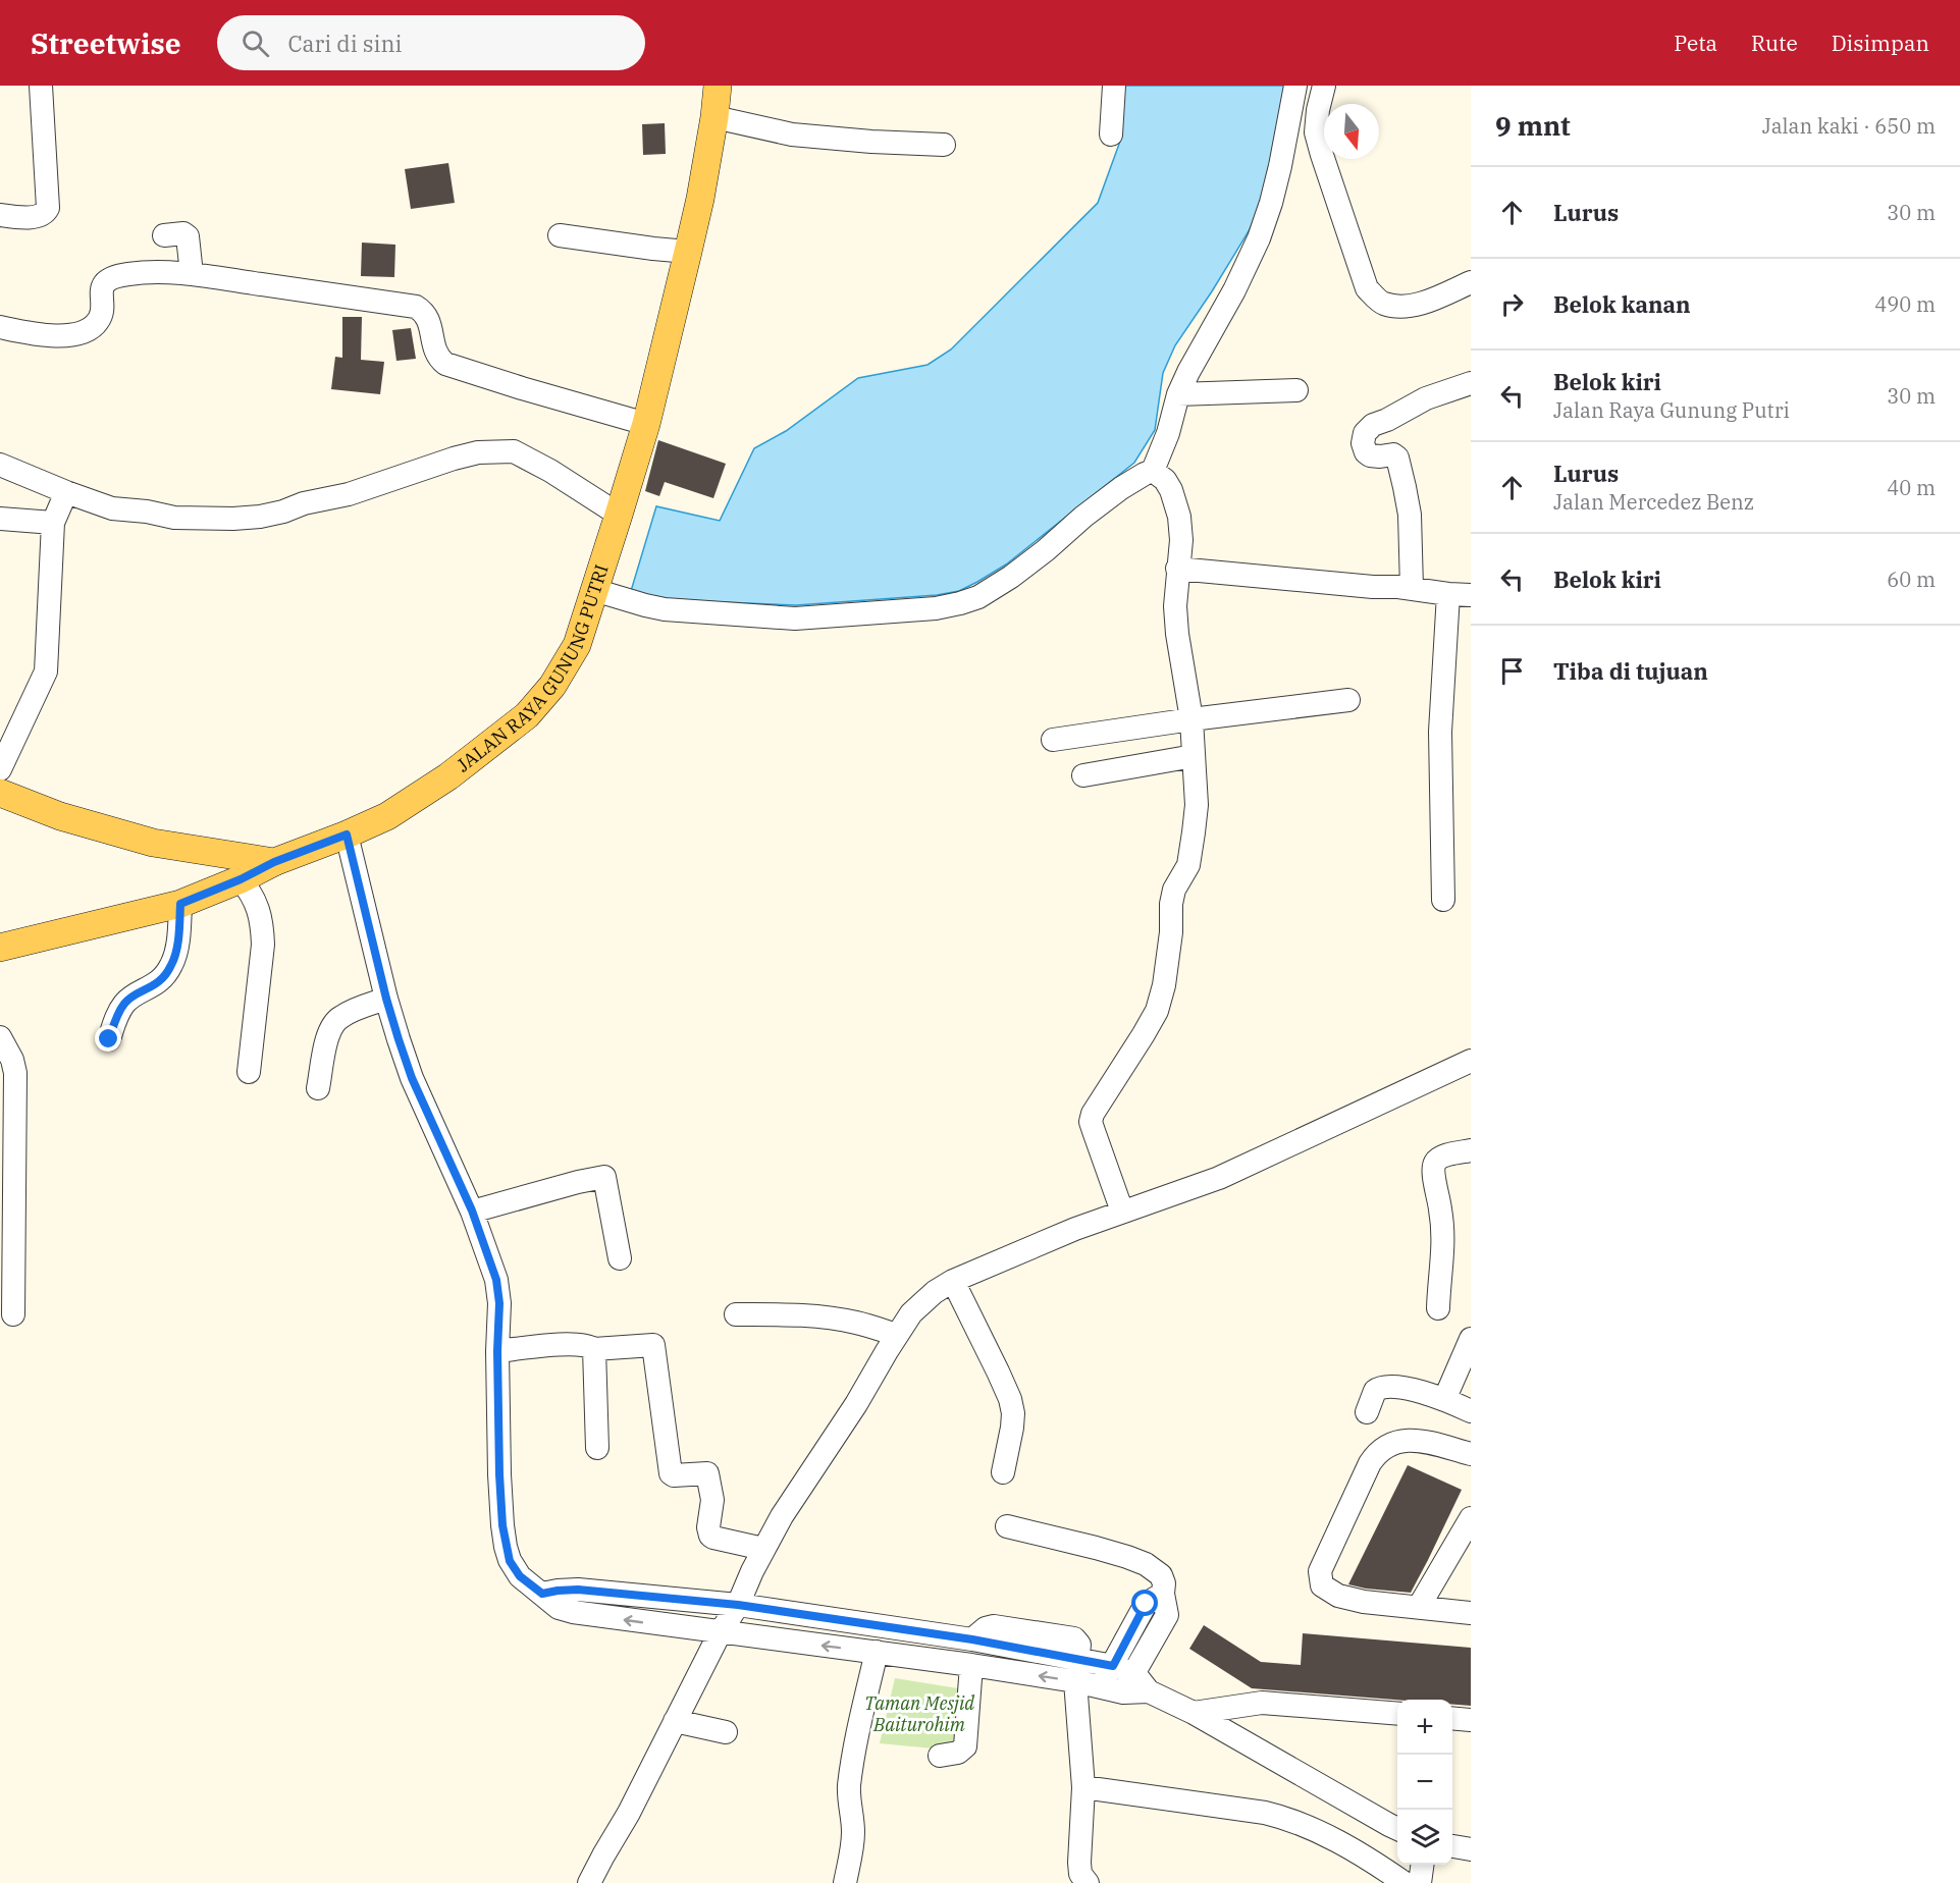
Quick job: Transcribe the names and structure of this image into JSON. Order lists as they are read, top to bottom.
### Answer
{
  "streets": {
    "main road": ["JALAN RAYA GUNUNG PUTRI"]
  },
  "parks": ["Taman Mesjid Baiturohim"],
  "north": "bottom",
  "page": {
    "header": "Streetwise",
    "search": "Cari di sini",
    "nav": ["Peta", "Rute", "Disimpan"],
    "heading": ["9 mnt", "Jalan kaki · 650 m"],
    "list": [
      ["Lurus", "30 m"],
      ["Belok kanan", "490 m"],
      ["Belok kiri", "Jalan Raya Gunung Putri", "30 m"],
      ["Lurus", "Jalan Mercedez Benz", "40 m"],
      ["Belok kiri", "60 m"],
      "Tiba di tujuan"
    ],
    "map_buttons": ["+", "−"]
  }
}
